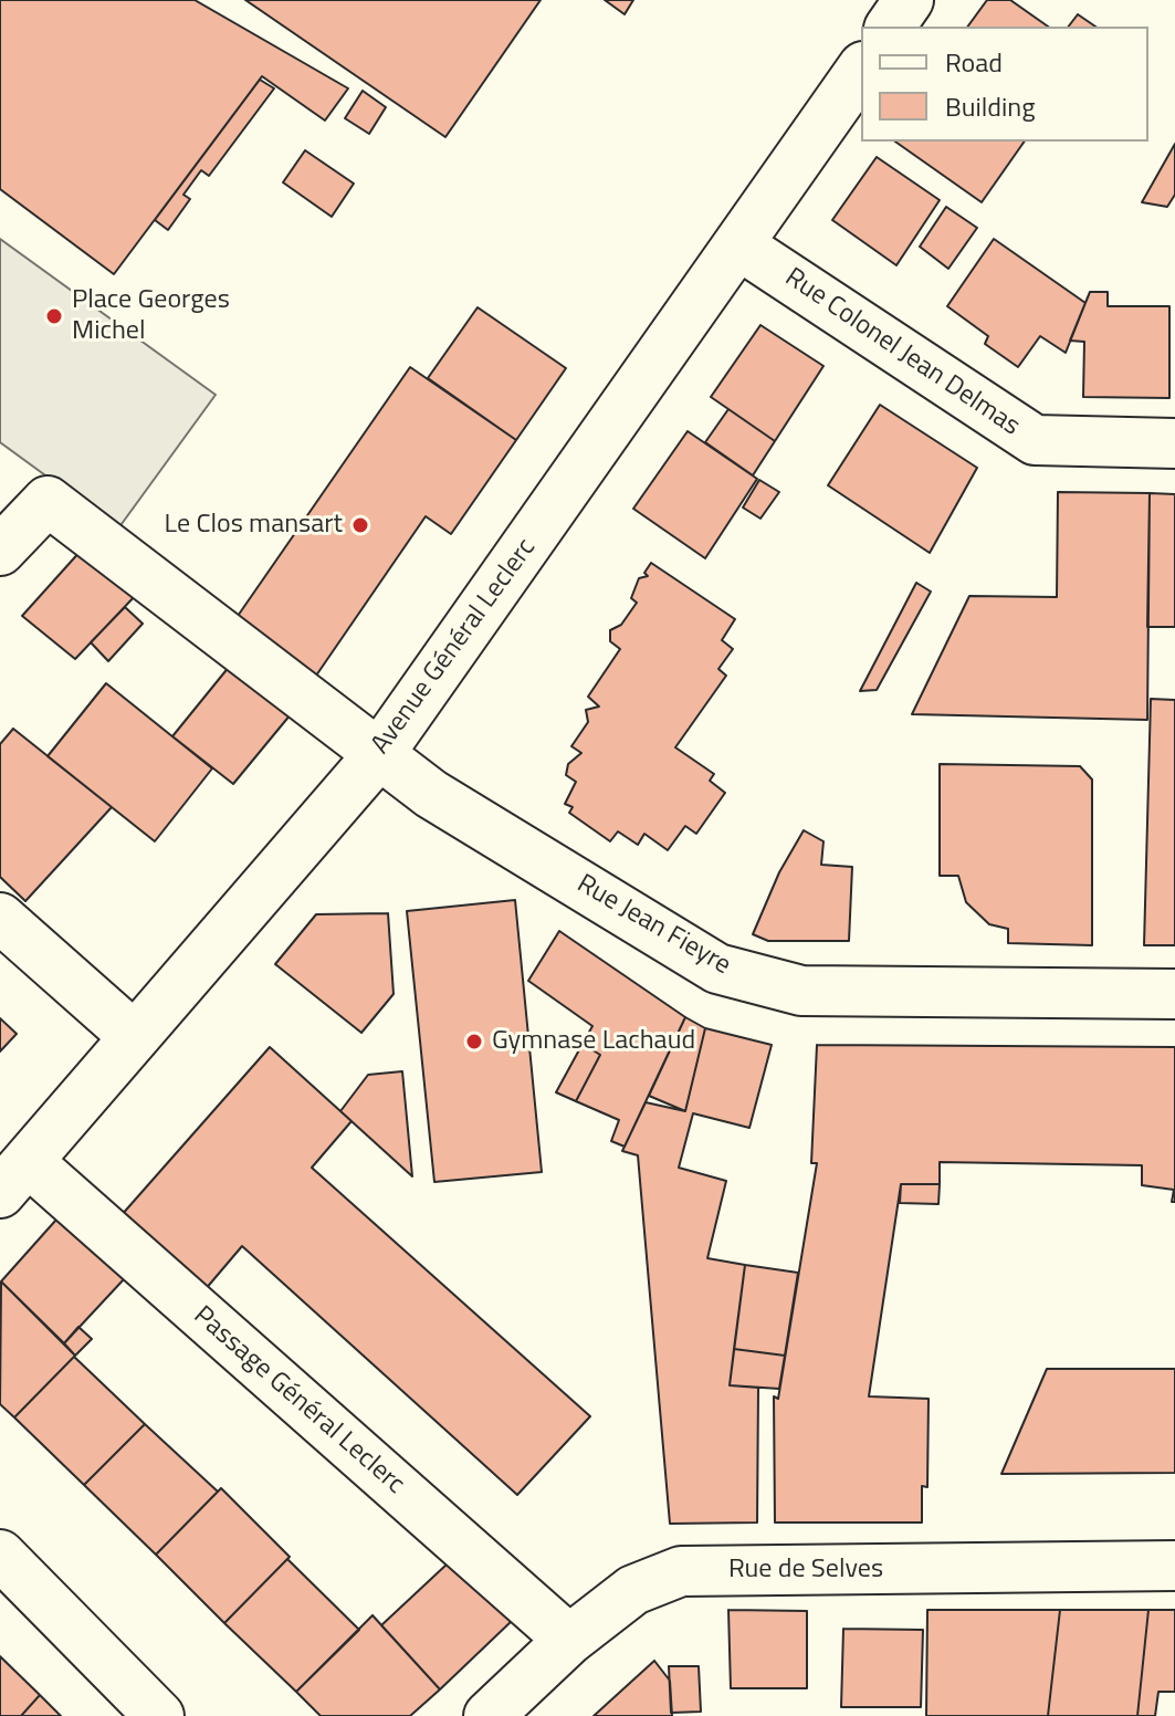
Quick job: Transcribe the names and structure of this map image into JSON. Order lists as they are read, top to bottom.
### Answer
{
  "streets": {
    "street": [
      "Rue Colonel Jean Delmas",
      "Avenue Général Leclerc",
      "Rue Jean Fieyre",
      "Passage Général Leclerc",
      "Rue de Selves"
    ]
  },
  "crossings": [
    ["Rue Colonel Jean Delmas", "Avenue Général Leclerc"],
    ["Avenue Général Leclerc", "Rue Jean Fieyre"],
    ["Avenue Général Leclerc", "Passage Général Leclerc"],
    ["Passage Général Leclerc", "Rue de Selves"]
  ],
  "places": ["Place Georges Michel", "Le Clos mansart", "Gymnase Lachaud"],
  "legend": ["Road", "Building"]
}
